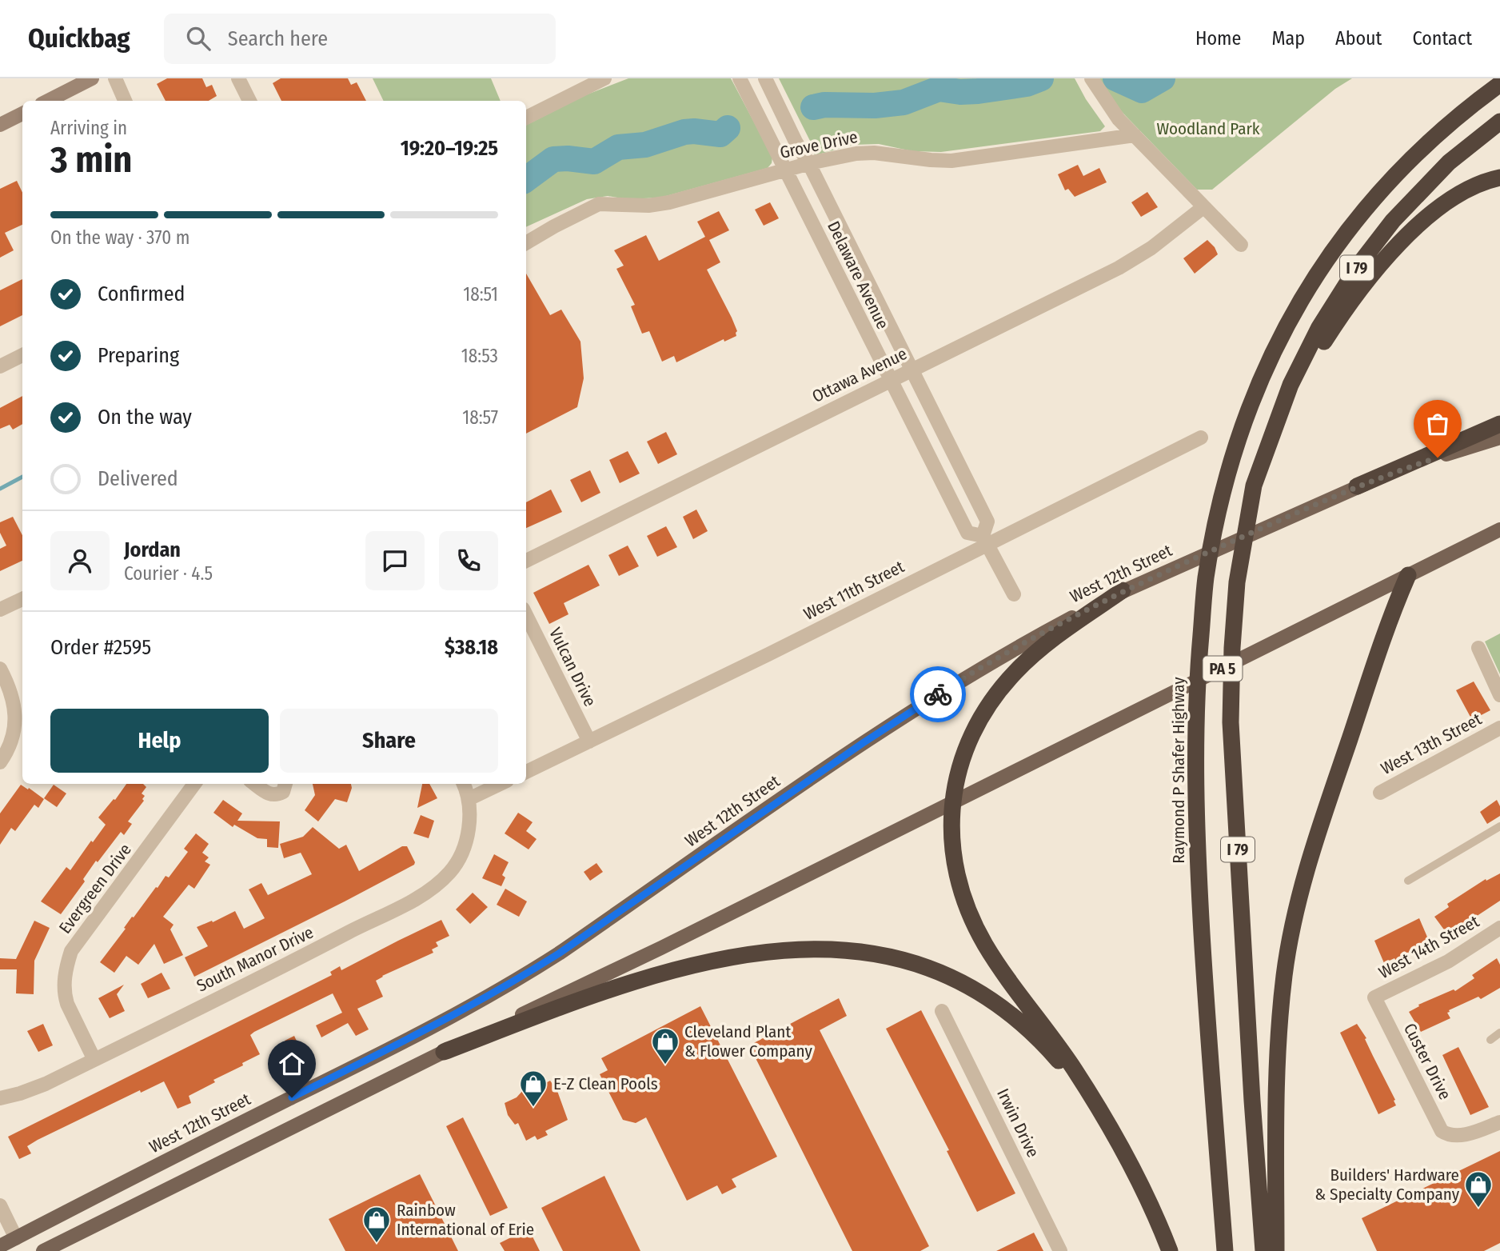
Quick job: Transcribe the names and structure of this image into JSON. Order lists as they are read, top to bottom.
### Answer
{
  "streets": {
    "highway": ["I 79", "Raymond P Shafer Highway"],
    "main road": ["West 12th Street", "PA 5"],
    "street": [
      "Grove Drive",
      "Delaware Avenue",
      "Ottawa Avenue",
      "West 11th Street",
      "Vulcan Drive",
      "West 13th Street",
      "Evergreen Drive",
      "West 14th Street",
      "South Manor Drive",
      "Custer Drive",
      "Irwin Drive"
    ]
  },
  "crossings": [
    ["Grove Drive", "Delaware Avenue"],
    ["Delaware Avenue", "Ottawa Avenue"],
    ["Delaware Avenue", "West 11th Street"],
    ["West 11th Street", "Vulcan Drive"],
    ["Evergreen Drive", "South Manor Drive"],
    ["West 14th Street", "Custer Drive"]
  ],
  "parks": ["Woodland Park"],
  "places": {
    "shop": [
      "Cleveland Plant & Flower Company",
      "E-Z Clean Pools",
      "Builders' Hardware & Specialty Company",
      "Rainbow International of Erie"
    ]
  },
  "page": {
    "header": "Quickbag",
    "search": "Search here",
    "nav": [
      "Home",
      "Map",
      "About",
      "Contact"
    ],
    "heading": ["3 min", "Arriving in", "19:20–19:25"],
    "panel": [
      "Jordan",
      "Courier · 4.5",
      "Order #2595",
      "$38.18"
    ],
    "bar": "On the way · 370 m",
    "list": [
      ["Confirmed", "18:51"],
      ["Preparing", "18:53"],
      ["On the way", "18:57"],
      "Delivered"
    ],
    "buttons": ["Help", "Share"]
  }
}
